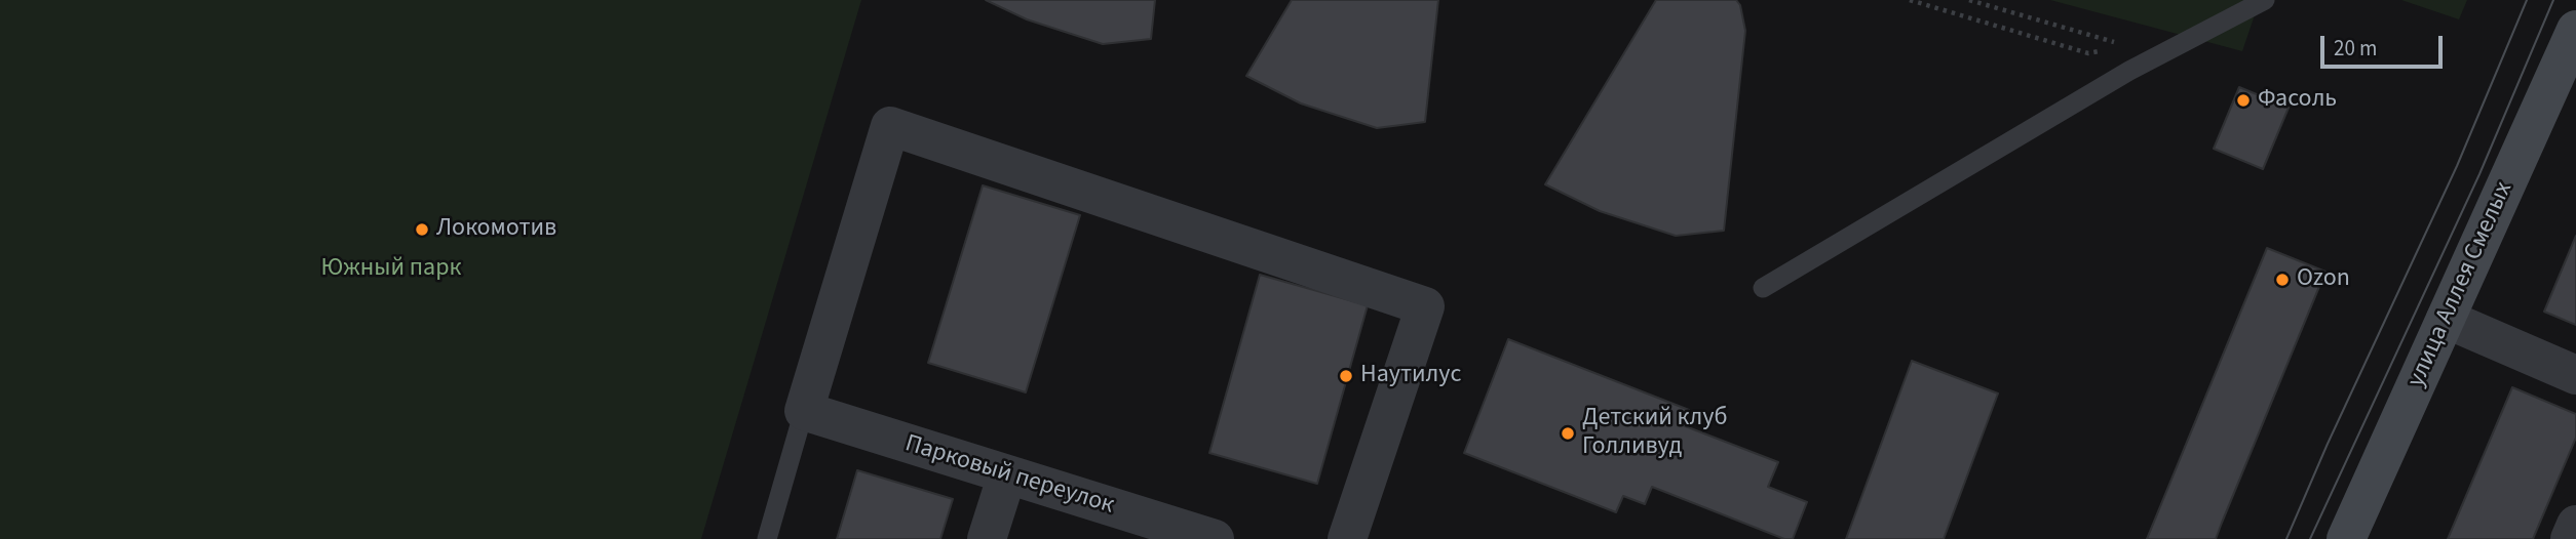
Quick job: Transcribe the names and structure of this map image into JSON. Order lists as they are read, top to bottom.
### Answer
{
  "streets": {
    "main road": ["улица Аллея Смелых"],
    "street": ["Парковый переулок"]
  },
  "parks": ["Южный парк"],
  "places": [
    "Фасоль",
    "Локомотив",
    "Ozon",
    "Наутилус",
    "Детский клуб Голливуд"
  ],
  "scale_bar": "20 m"
}
